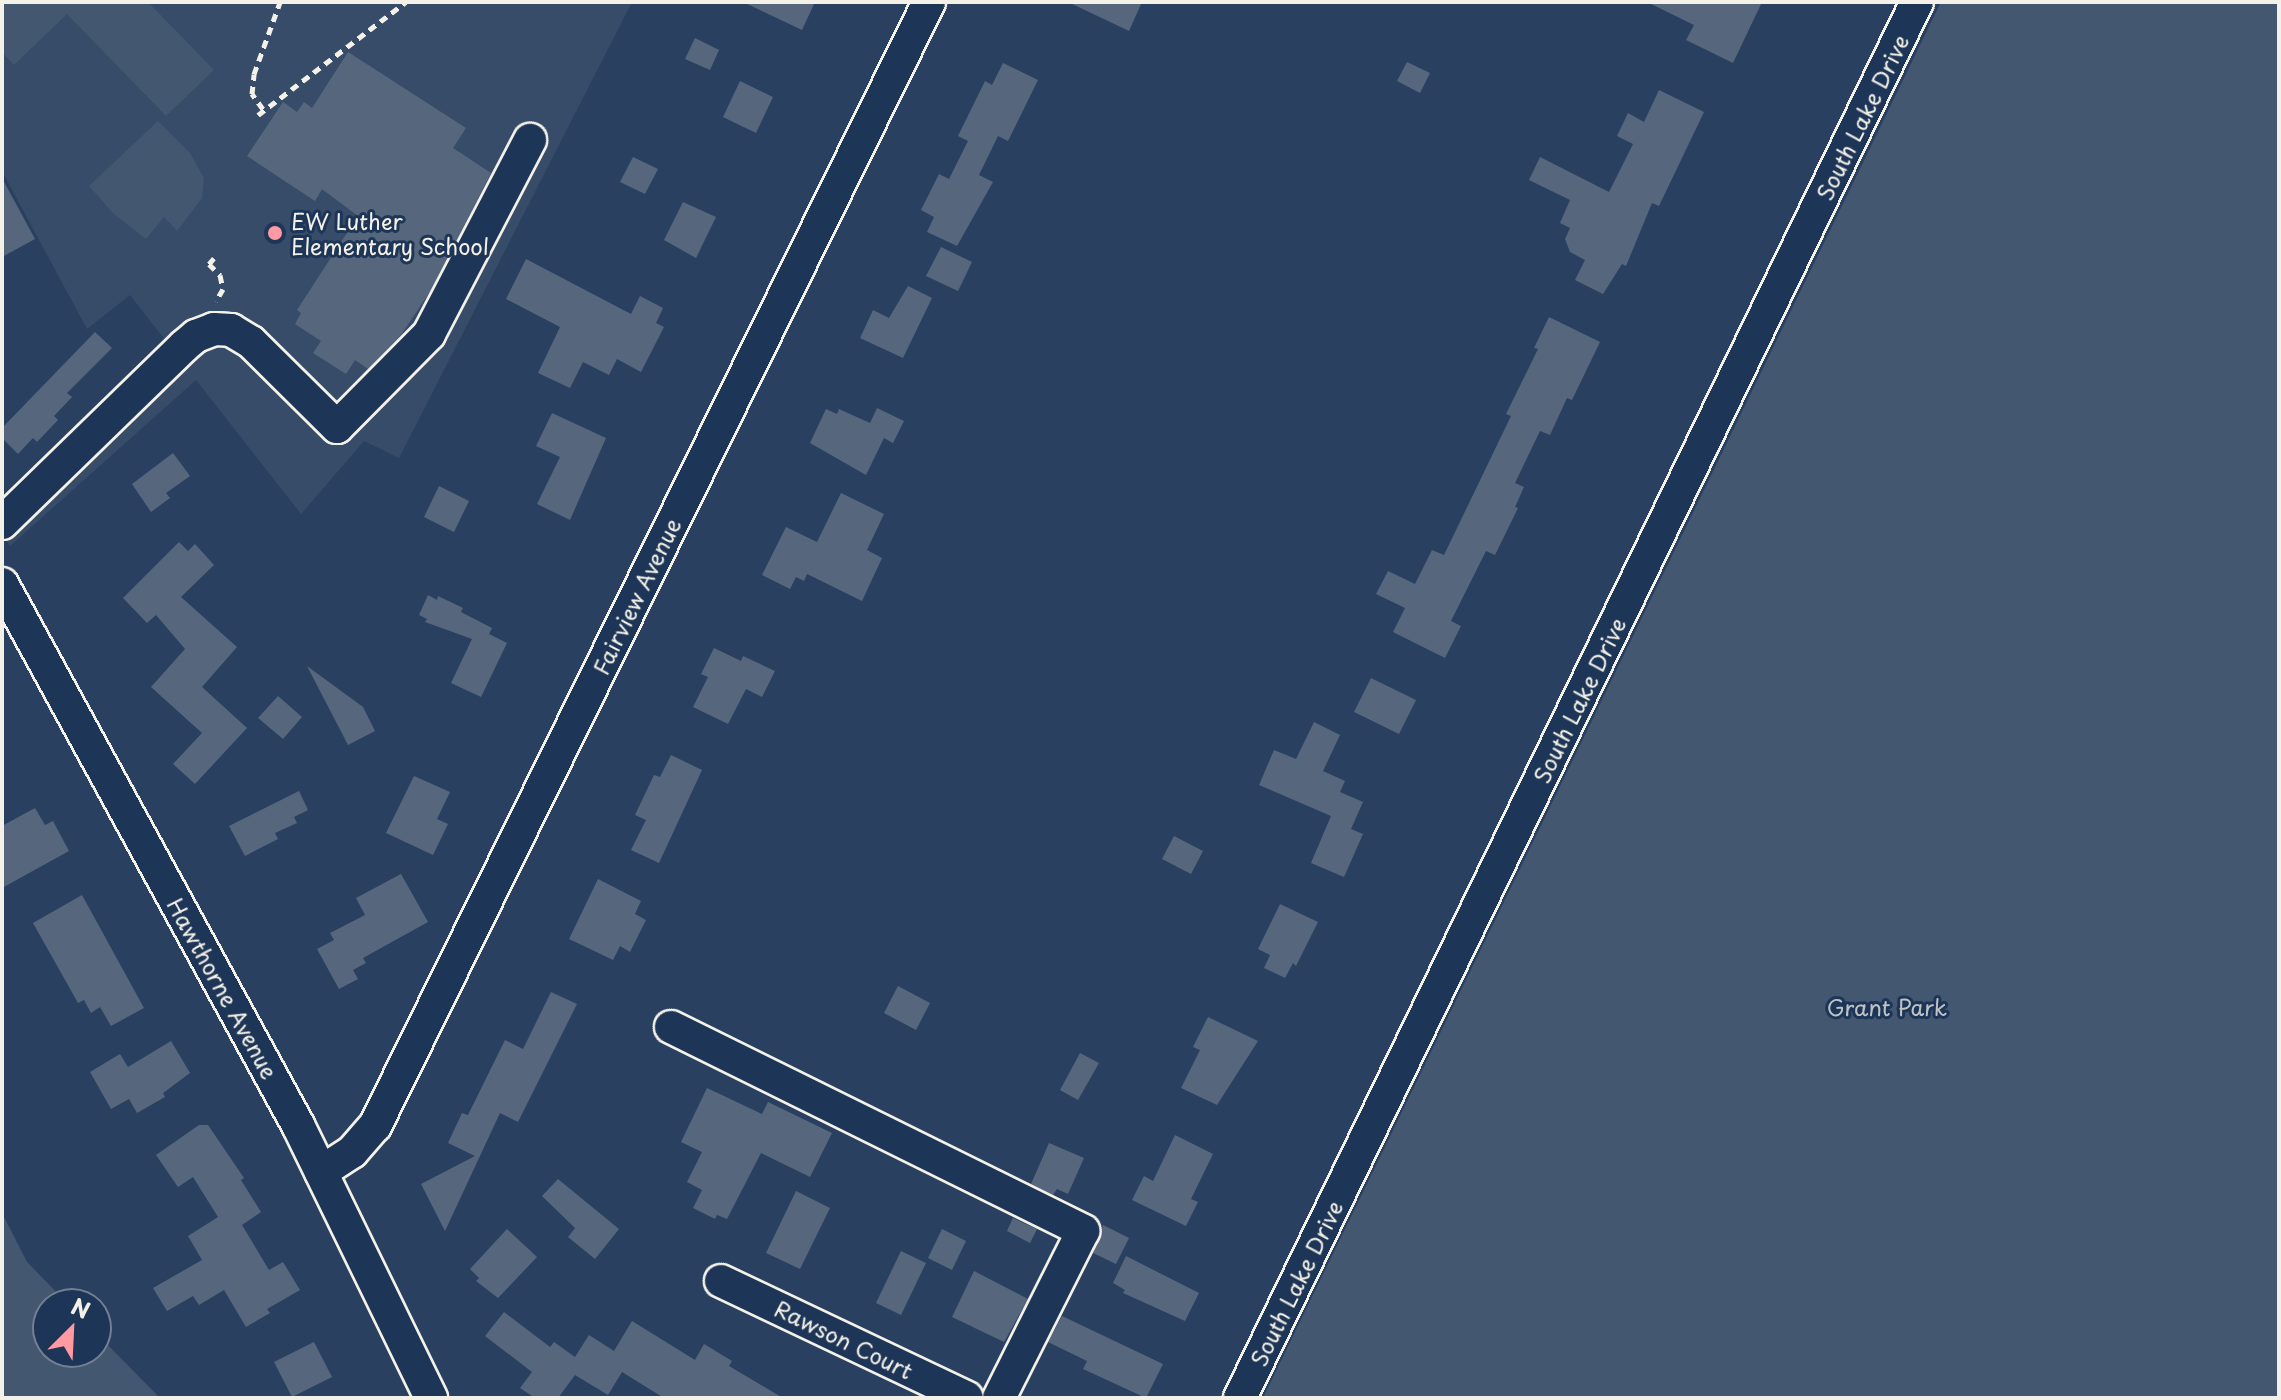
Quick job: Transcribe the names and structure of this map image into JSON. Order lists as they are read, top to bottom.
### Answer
{
  "streets": {
    "street": [
      "South Lake Drive",
      "Fairview Avenue",
      "Hawthorne Avenue",
      "Rawson Court"
    ]
  },
  "crossings": [
    ["Fairview Avenue", "Hawthorne Avenue"]
  ],
  "parks": ["Grant Park"],
  "places": ["EW Luther Elementary School"],
  "north": "top right"
}
